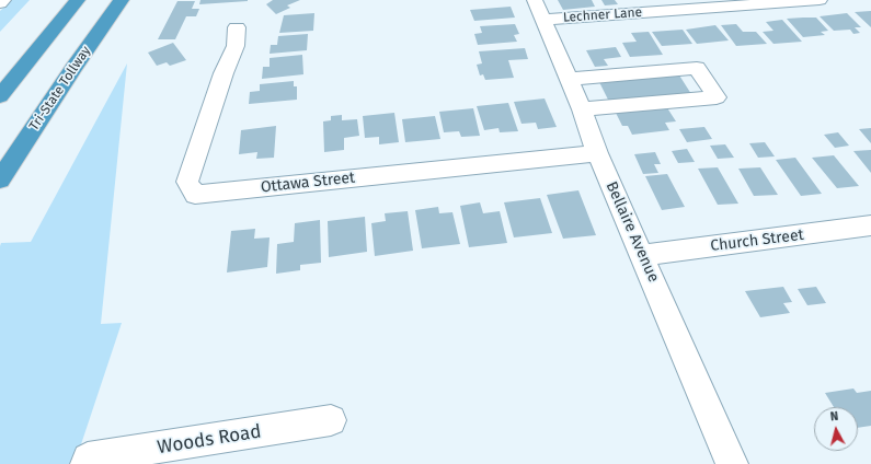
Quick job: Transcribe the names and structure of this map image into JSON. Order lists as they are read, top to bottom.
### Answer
{
  "streets": {
    "highway": ["Tri-State Tollway"],
    "street": [
      "Lechner Lane",
      "Ottawa Street",
      "Bellaire Avenue",
      "Church Street",
      "Woods Road"
    ]
  },
  "crossings": [
    ["Lechner Lane", "Bellaire Avenue"],
    ["Ottawa Street", "Bellaire Avenue"],
    ["Bellaire Avenue", "Church Street"]
  ],
  "north": "top"
}
